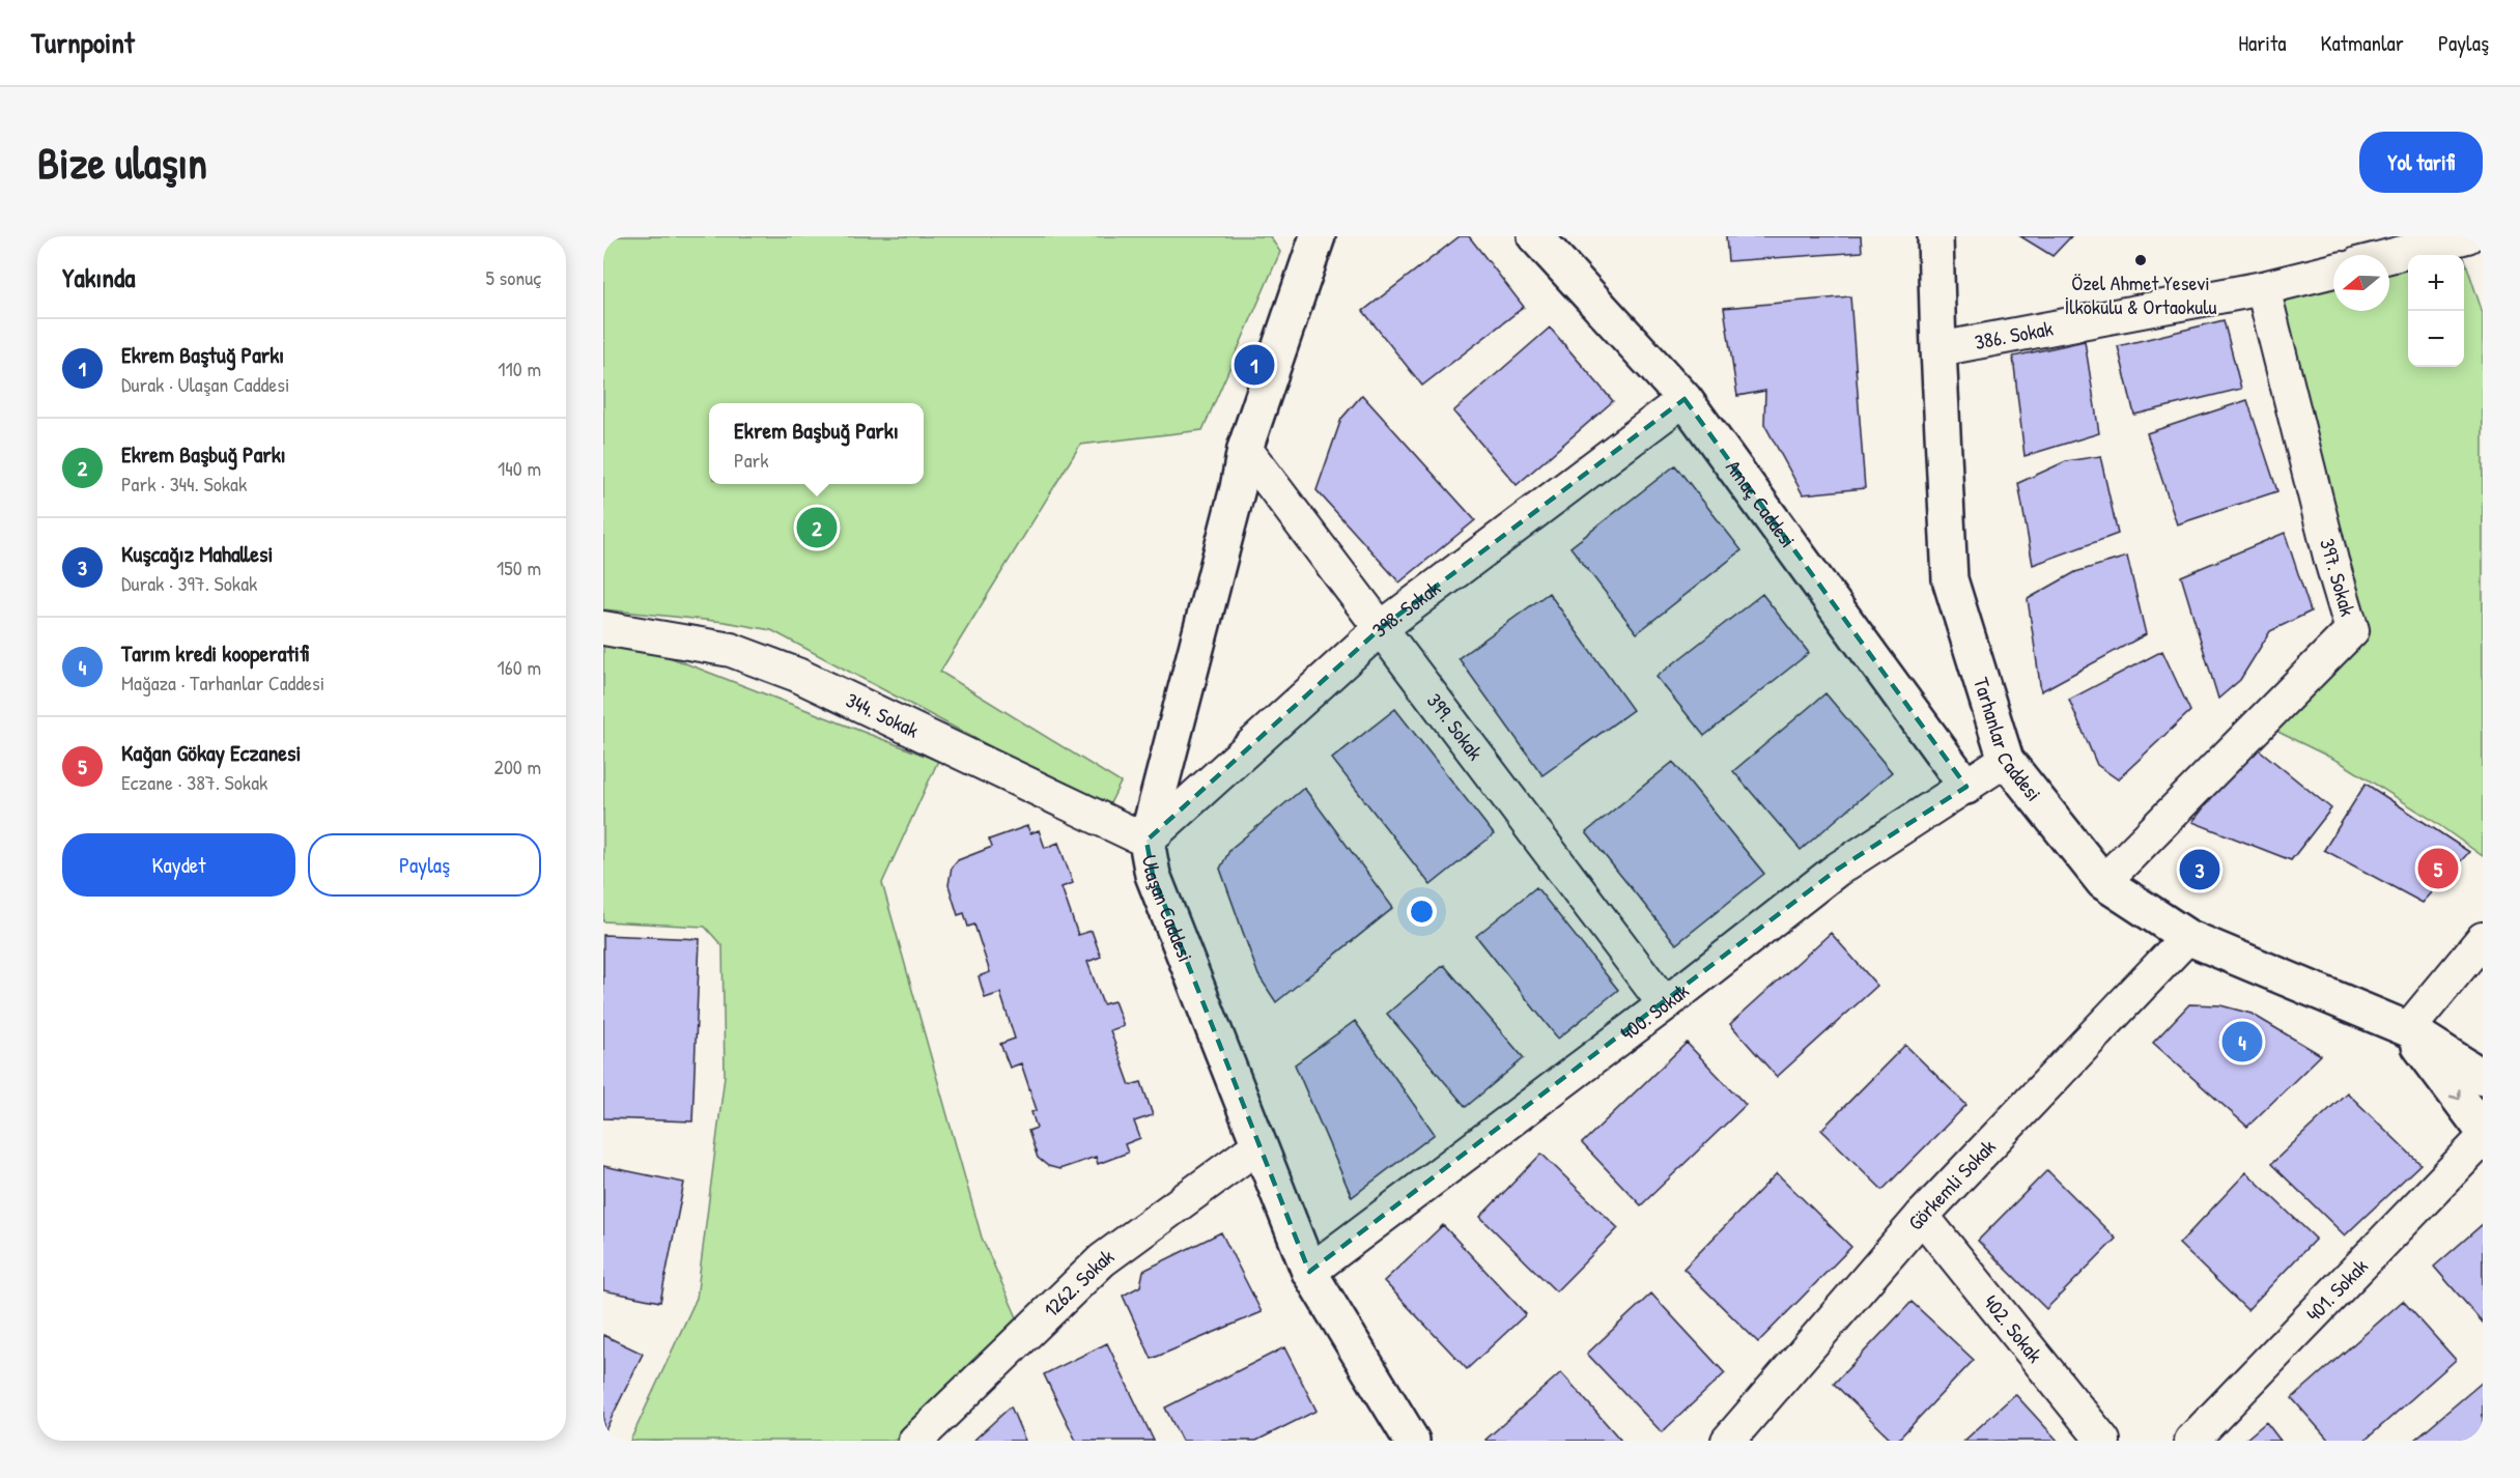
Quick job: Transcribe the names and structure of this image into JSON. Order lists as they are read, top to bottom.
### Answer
{
  "streets": {
    "street": [
      "386. Sokak",
      "Amaç Caddesi",
      "397. Sokak",
      "398. Sokak",
      "344. Sokak",
      "399. Sokak",
      "Tarhanlar Caddesi",
      "Ulaşan Caddesi",
      "400. Sokak",
      "Görkemli Sokak",
      "1262. Sokak",
      "401. Sokak",
      "402. Sokak"
    ]
  },
  "crossings": [
    ["386. Sokak", "397. Sokak"],
    ["386. Sokak", "Tarhanlar Caddesi"],
    ["Amaç Caddesi", "398. Sokak"],
    ["Amaç Caddesi", "400. Sokak"],
    ["397. Sokak", "Tarhanlar Caddesi"],
    ["398. Sokak", "344. Sokak"],
    ["398. Sokak", "399. Sokak"],
    ["398. Sokak", "Ulaşan Caddesi"],
    ["344. Sokak", "Ulaşan Caddesi"],
    ["399. Sokak", "Ulaşan Caddesi"],
    ["399. Sokak", "400. Sokak"],
    ["Tarhanlar Caddesi", "400. Sokak"],
    ["Tarhanlar Caddesi", "Görkemli Sokak"],
    ["Ulaşan Caddesi", "400. Sokak"],
    ["Ulaşan Caddesi", "1262. Sokak"],
    ["Görkemli Sokak", "402. Sokak"]
  ],
  "places": ["Özel Ahmet Yesevi İlkokulu & Ortaokulu"],
  "north": "left",
  "page": {
    "header": "Turnpoint",
    "nav": ["Harita", "Katmanlar", "Paylaş"],
    "buttons": [
      "Yol tarifi",
      ["Kaydet", "Paylaş"]
    ],
    "title": "Bize ulaşın",
    "heading": ["Yakında", "5 sonuç"],
    "map_buttons": ["+", "−"],
    "list": [
      {
        "mark": "1",
        "name": "Ekrem Baştuğ Parkı",
        "note": "Durak · Ulaşan Caddesi",
        "value": "110 m"
      },
      {
        "mark": "2",
        "name": "Ekrem Başbuğ Parkı",
        "note": "Park · 344. Sokak",
        "value": "140 m"
      },
      {
        "mark": "3",
        "name": "Kuşcağız Mahallesi",
        "note": "Durak · 397. Sokak",
        "value": "150 m"
      },
      {
        "mark": "4",
        "name": "Tarım kredi kooperatifi",
        "note": "Mağaza · Tarhanlar Caddesi",
        "value": "160 m"
      },
      {
        "mark": "5",
        "name": "Kağan Gökay Eczanesi",
        "note": "Eczane · 387. Sokak",
        "value": "200 m"
      }
    ],
    "pins": [
      "1",
      "2",
      "5",
      "3",
      "4"
    ],
    "popup": ["Ekrem Başbuğ Parkı", "Park"]
  }
}
